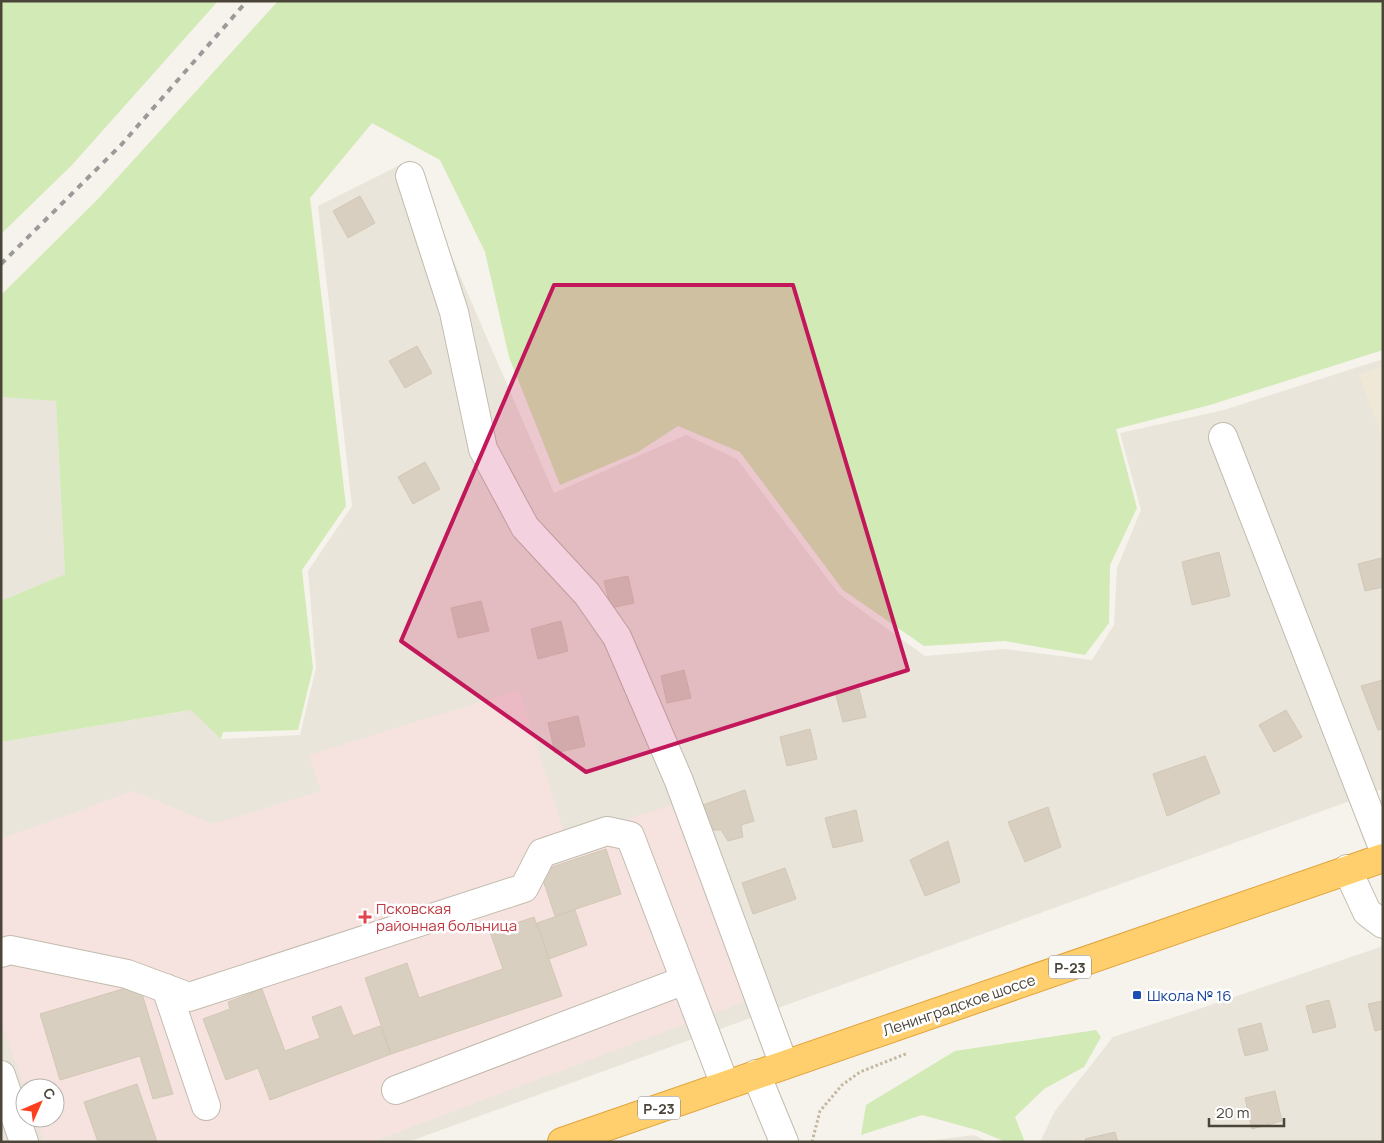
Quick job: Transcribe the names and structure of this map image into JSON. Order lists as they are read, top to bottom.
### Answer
{
  "streets": {
    "highway": ["Р-23", "Ленинградское шоссе"]
  },
  "places": {
    "health": ["Псковская районная больница"],
    "transit": ["Школа № 16"]
  },
  "scale_bar": "20 m",
  "north": "top right"
}
